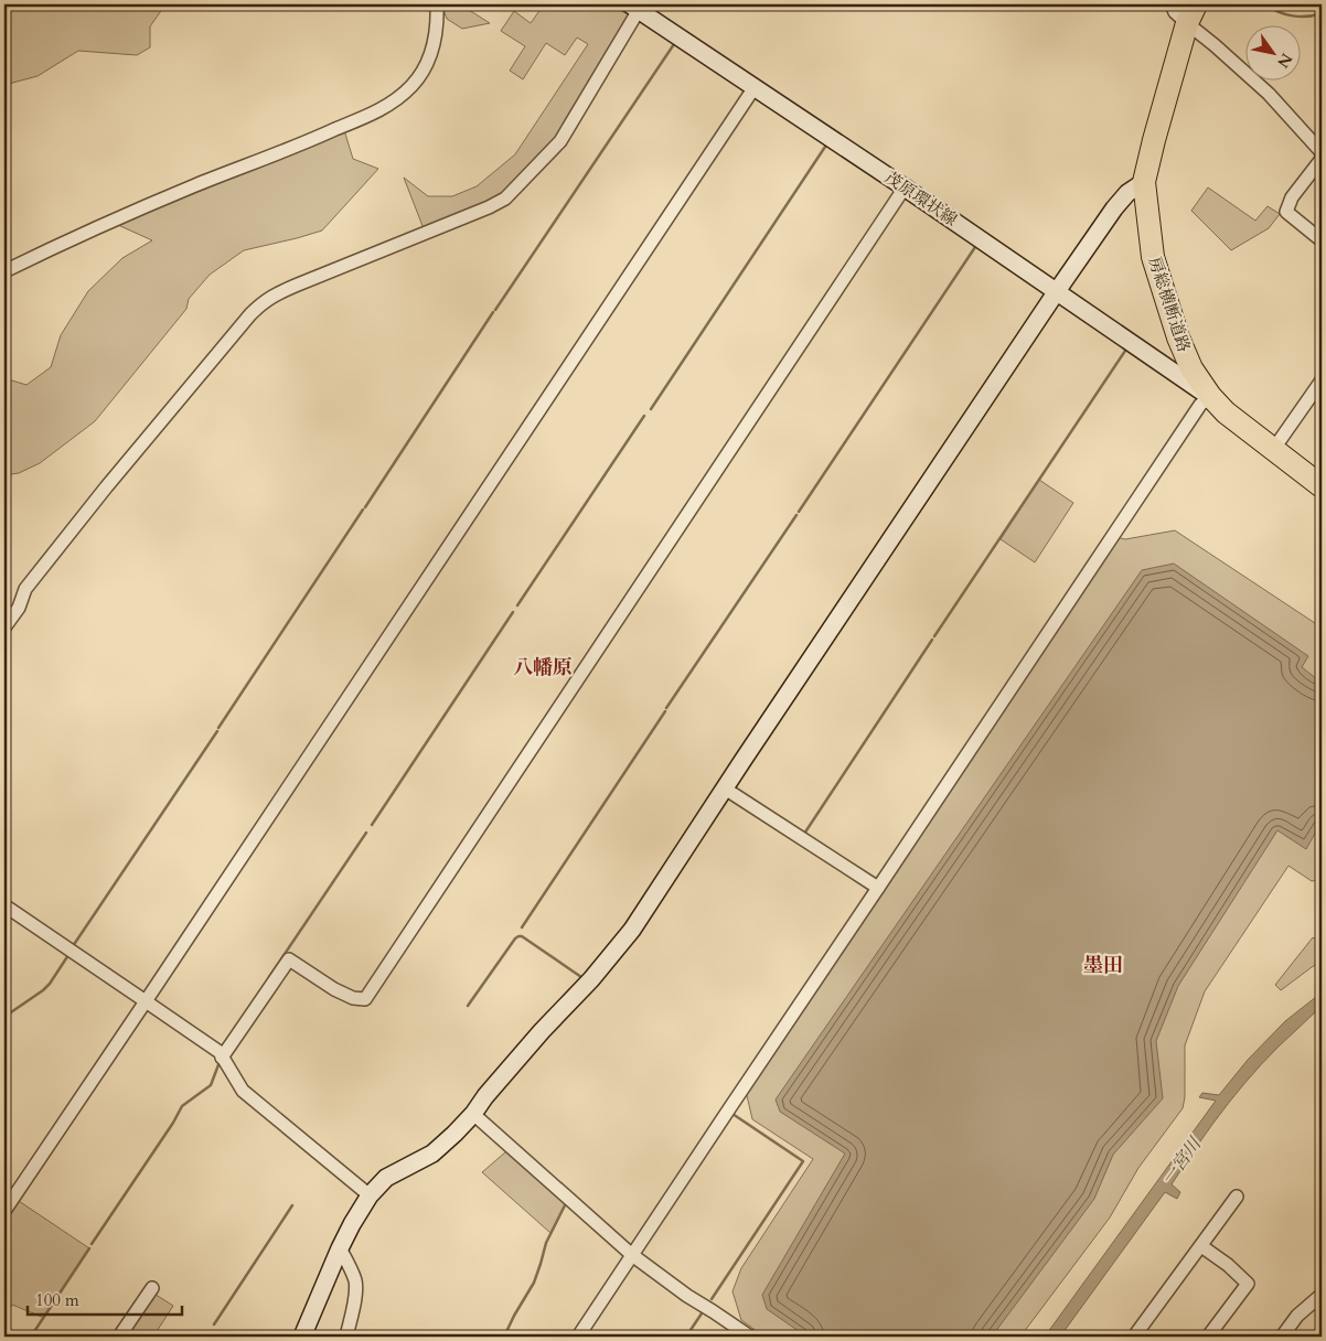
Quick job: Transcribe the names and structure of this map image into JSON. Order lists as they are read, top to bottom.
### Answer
{
  "streets": {
    "highway": ["房総横断道路"],
    "street": ["茂原環状線"]
  },
  "crossings": [
    ["茂原環状線", "房総横断道路"]
  ],
  "districts": ["八幡原", "墨田"],
  "water": ["一宮川"],
  "scale_bar": "100 m",
  "north": "bottom right"
}
